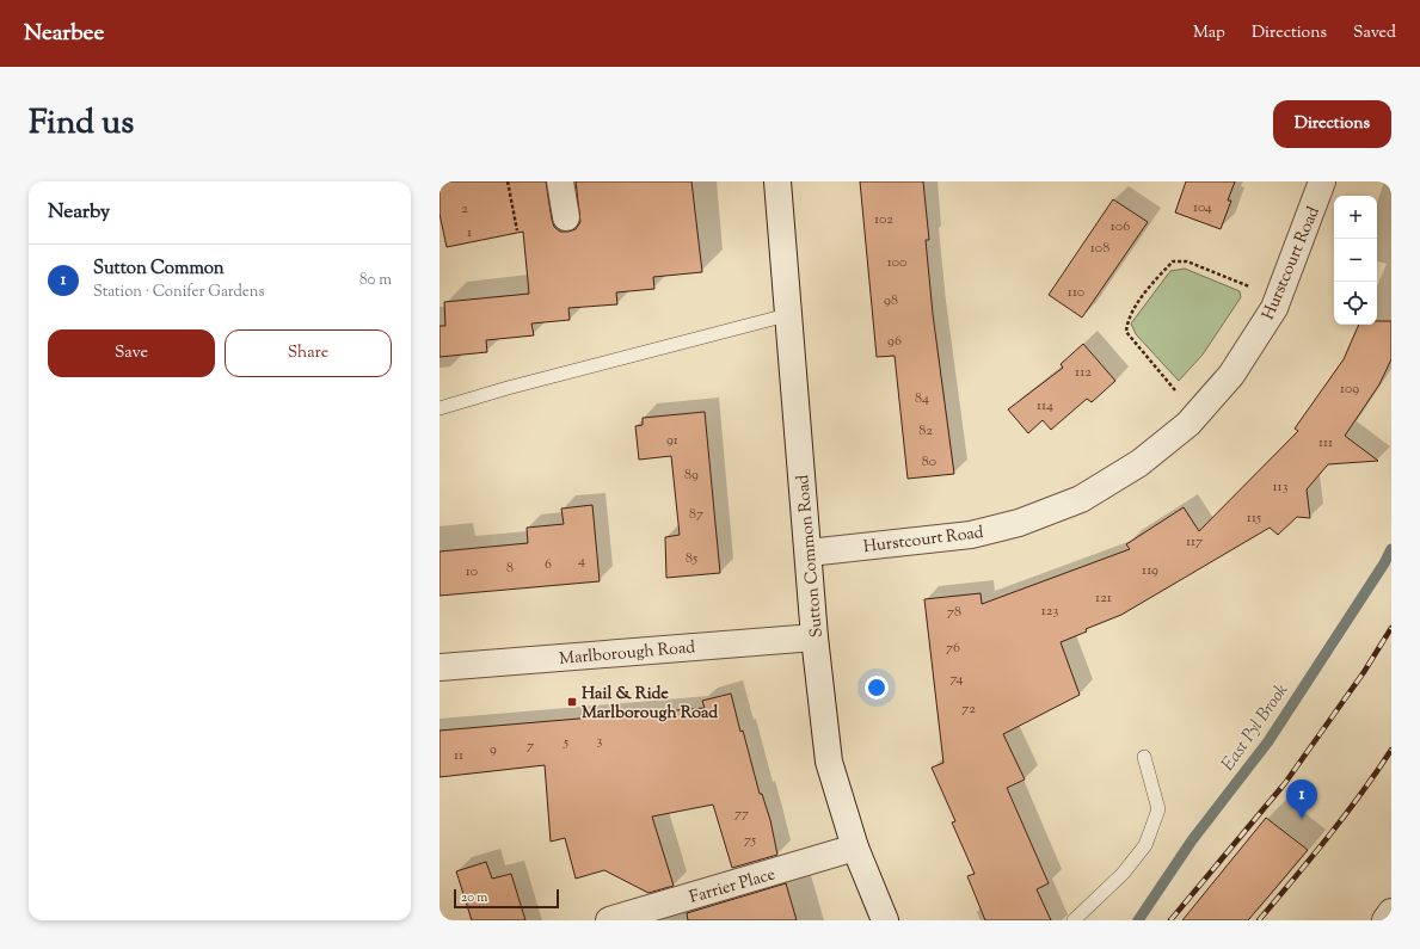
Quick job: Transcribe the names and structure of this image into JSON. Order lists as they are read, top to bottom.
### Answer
{
  "streets": {
    "street": [
      "Hurstcourt Road",
      "Sutton Common Road",
      "Marlborough Road",
      "Farrier Place"
    ]
  },
  "crossings": [
    ["Hurstcourt Road", "Sutton Common Road"],
    ["Sutton Common Road", "Marlborough Road"],
    ["Sutton Common Road", "Farrier Place"]
  ],
  "water": ["East Pyl Brook"],
  "places": {
    "transit": ["Hail & Ride Marlborough Road"]
  },
  "house_numbers": [
    "104",
    "2",
    "102",
    "106",
    "1",
    "108",
    "100",
    "110",
    "98",
    "96",
    "112",
    "109",
    "84",
    "114",
    "82",
    "91",
    "111",
    "80",
    "89",
    "113",
    "87",
    "115",
    "117",
    "85",
    "4",
    "6",
    "8",
    "119",
    "10",
    "121",
    "123",
    "78",
    "76",
    "74",
    "72",
    "3",
    "5",
    "7",
    "9",
    "11",
    "77",
    "75"
  ],
  "scale_bar": "20 m",
  "page": {
    "header": "Nearbee",
    "nav": ["Map", "Directions", "Saved"],
    "title": "Find us",
    "buttons": [
      "Directions",
      ["Save", "Share"]
    ],
    "heading": "Nearby",
    "map_buttons": ["+", "−"],
    "list": [
      {
        "mark": "1",
        "name": "Sutton Common",
        "note": "Station · Conifer Gardens",
        "value": "80 m"
      }
    ],
    "pins": "1",
    "scale": "20 m"
  }
}
